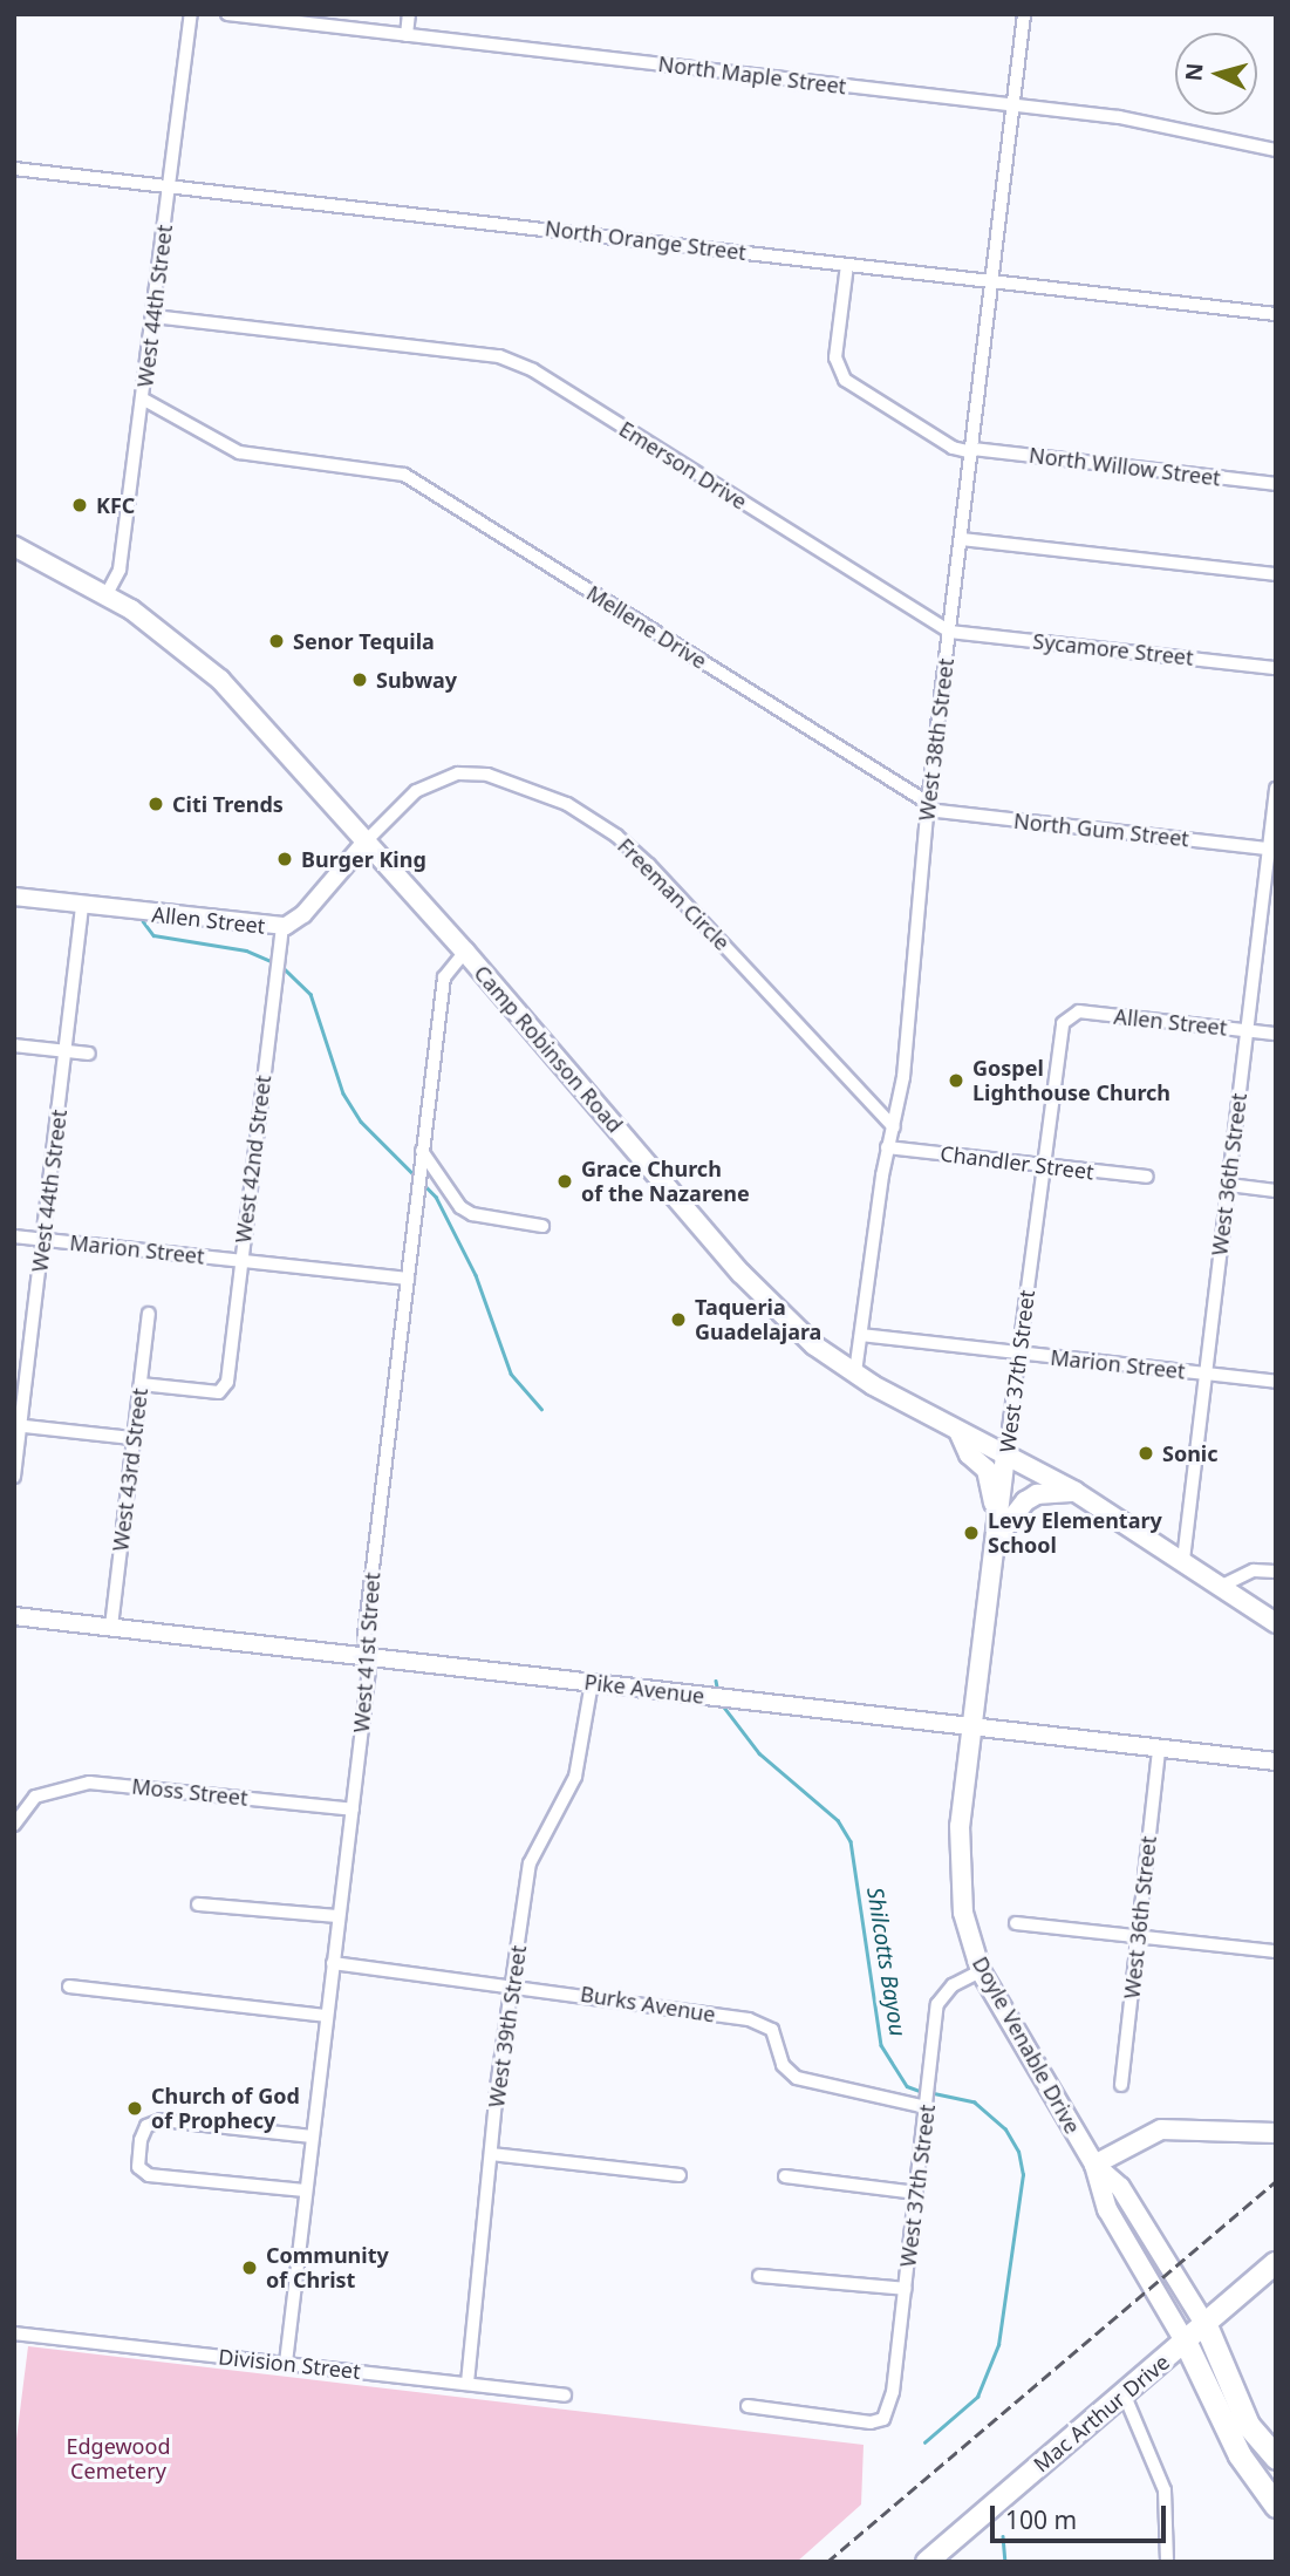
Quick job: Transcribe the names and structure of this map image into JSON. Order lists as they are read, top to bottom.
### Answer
{
  "streets": {
    "main road": [
      "Camp Robinson Road",
      "West 37th Street",
      "Doyle Venable Drive",
      "Mac Arthur Drive"
    ],
    "street": [
      "North Maple Street",
      "North Orange Street",
      "West 44th Street",
      "Emerson Drive",
      "North Willow Street",
      "Mellene Drive",
      "Sycamore Street",
      "West 38th Street",
      "North Gum Street",
      "Freeman Circle",
      "Allen Street",
      "West 42nd Street",
      "Chandler Street",
      "West 36th Street",
      "Marion Street",
      "West 43rd Street",
      "West 41st Street",
      "Pike Avenue",
      "Moss Street",
      "Burks Avenue",
      "West 39th Street",
      "Division Street"
    ]
  },
  "crossings": [
    ["North Maple Street", "West 38th Street"],
    ["North Orange Street", "West 44th Street"],
    ["North Orange Street", "North Willow Street"],
    ["North Orange Street", "West 38th Street"],
    ["West 44th Street", "Emerson Drive"],
    ["West 44th Street", "Mellene Drive"],
    ["West 44th Street", "Allen Street"],
    ["West 44th Street", "Camp Robinson Road"],
    ["West 44th Street", "Marion Street"],
    ["Emerson Drive", "Sycamore Street"],
    ["Emerson Drive", "West 38th Street"],
    ["North Willow Street", "West 38th Street"],
    ["Mellene Drive", "West 38th Street"],
    ["Mellene Drive", "North Gum Street"],
    ["Sycamore Street", "West 38th Street"],
    ["West 38th Street", "North Gum Street"],
    ["West 38th Street", "Freeman Circle"],
    ["West 38th Street", "Camp Robinson Road"],
    ["West 38th Street", "Chandler Street"],
    ["West 38th Street", "Marion Street"],
    ["North Gum Street", "West 36th Street"],
    ["Freeman Circle", "Allen Street"],
    ["Freeman Circle", "Camp Robinson Road"],
    ["Allen Street", "Camp Robinson Road"],
    ["Allen Street", "West 42nd Street"],
    ["Allen Street", "West 36th Street"],
    ["Allen Street", "West 37th Street"],
    ["Camp Robinson Road", "West 36th Street"],
    ["Camp Robinson Road", "West 37th Street"],
    ["Camp Robinson Road", "West 41st Street"],
    ["West 42nd Street", "Marion Street"],
    ["West 42nd Street", "West 43rd Street"],
    ["Chandler Street", "West 37th Street"],
    ["West 36th Street", "Marion Street"],
    ["West 36th Street", "Pike Avenue"],
    ["Marion Street", "West 37th Street"],
    ["Marion Street", "West 41st Street"],
    ["West 37th Street", "Pike Avenue"],
    ["West 37th Street", "Burks Avenue"],
    ["West 37th Street", "Doyle Venable Drive"],
    ["West 43rd Street", "Pike Avenue"],
    ["West 41st Street", "Pike Avenue"],
    ["West 41st Street", "Moss Street"],
    ["West 41st Street", "Burks Avenue"],
    ["West 41st Street", "Division Street"],
    ["Pike Avenue", "West 39th Street"],
    ["Pike Avenue", "Doyle Venable Drive"],
    ["Burks Avenue", "West 39th Street"],
    ["West 39th Street", "Division Street"],
    ["Doyle Venable Drive", "Mac Arthur Drive"]
  ],
  "water": ["Shilcotts Bayou"],
  "parks": ["Edgewood Cemetery"],
  "places": [
    "KFC",
    "Senor Tequila",
    "Subway",
    "Citi Trends",
    "Burger King",
    "Gospel Lighthouse Church",
    "Grace Church of the Nazarene",
    "Taqueria Guadelajara",
    "Sonic",
    "Levy Elementary School",
    "Church of God of Prophecy",
    "Community of Christ"
  ],
  "scale_bar": "100 m",
  "north": "left"
}
